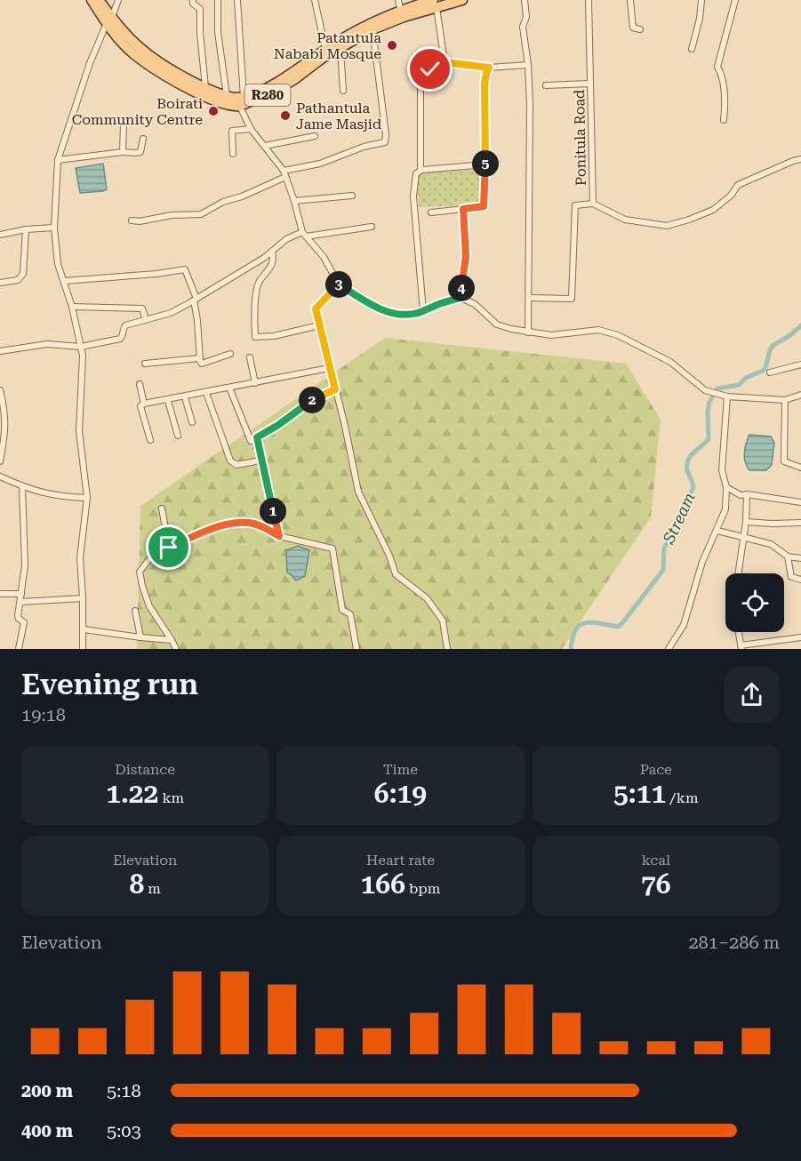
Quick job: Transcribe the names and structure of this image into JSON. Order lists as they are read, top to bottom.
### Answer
{
  "streets": {
    "main road": ["R280"],
    "street": ["Ponitula Road"]
  },
  "water": ["Stream"],
  "places": ["Patantula Nababi Mosque", "Boirati Community Centre", "Pathantula Jame Masjid"],
  "page": {
    "pins": [
      "5",
      "3",
      "4",
      "2",
      "1"
    ],
    "heading": ["Evening run", "19:18"],
    "stats": [
      ["Distance", "1.22 km"],
      ["Time", "6:19"],
      ["Pace", "5:11 /km"],
      ["Elevation", "8 m"],
      ["Heart rate", "166 bpm"],
      ["kcal", "76"]
    ],
    "chart": ["Elevation", "281–286 m"],
    "list": [
      {
        "name": "200 m",
        "note": "5:18"
      },
      {
        "name": "400 m",
        "note": "5:03"
      }
    ]
  }
}
